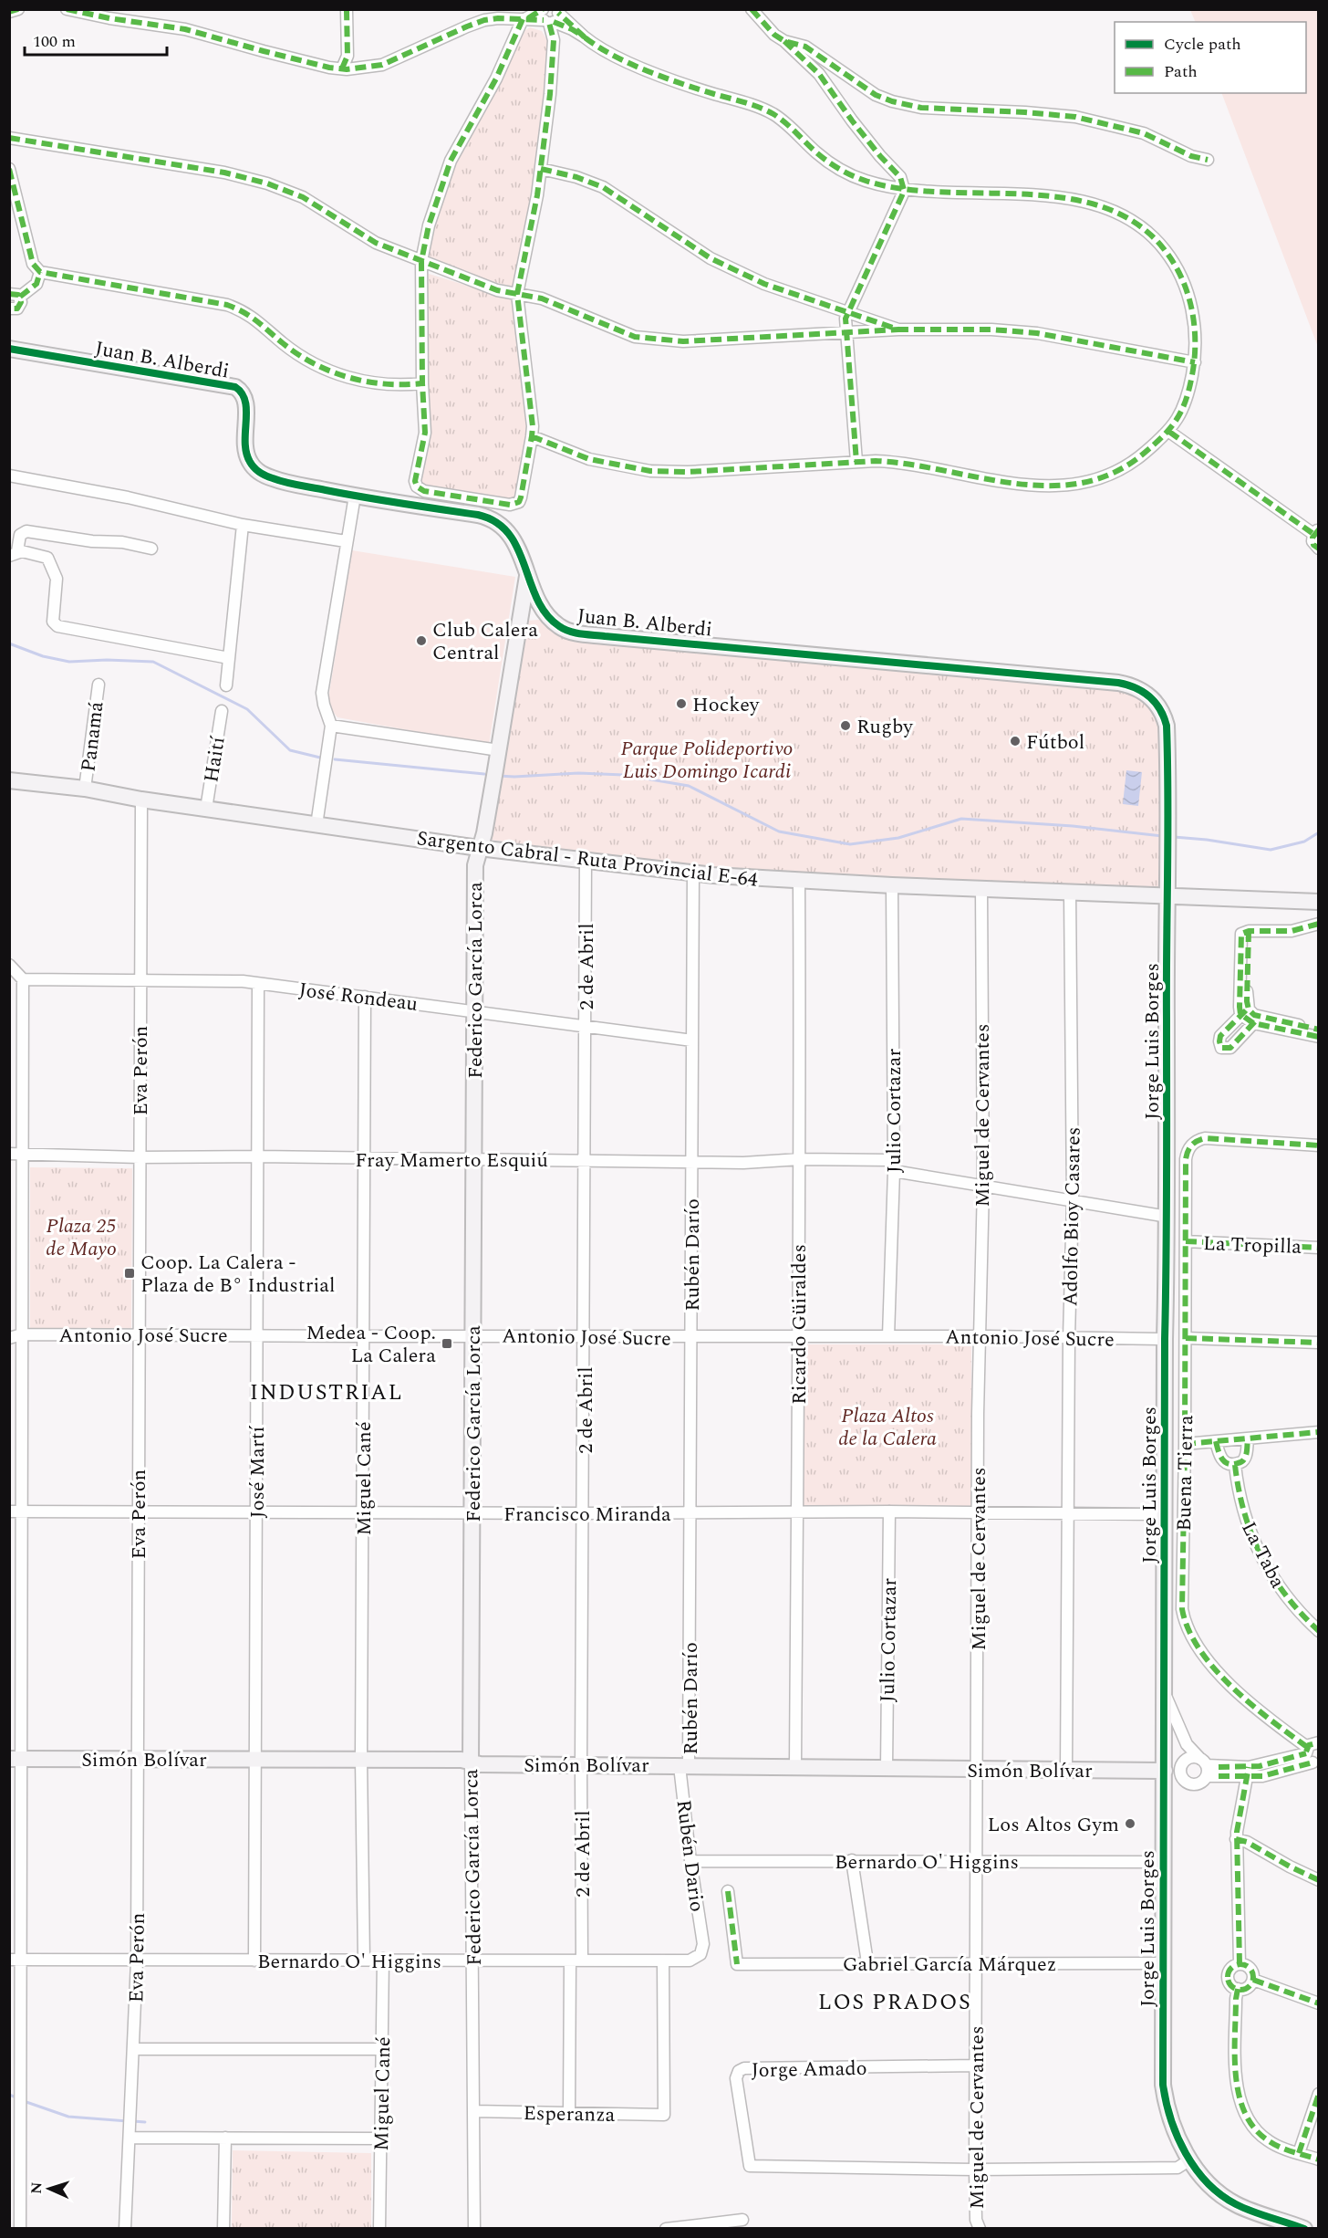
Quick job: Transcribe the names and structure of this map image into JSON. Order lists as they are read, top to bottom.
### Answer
{
  "streets": {
    "street": [
      "Juan B. Alberdi",
      "Panamá",
      "Haití",
      "Sargento Cabral - Ruta Provincial E-64",
      "2 de Abril",
      "Federico García Lorca",
      "José Rondeau",
      "Jorge Luis Borges",
      "Eva Perón",
      "Julio Cortazar",
      "Miguel de Cervantes",
      "Fray Mamerto Esquiú",
      "Adolfo Bioy Casares",
      "La Tropilla",
      "Rubén Darío",
      "Ricardo Güiraldes",
      "Antonio José Sucre",
      "José Martí",
      "Buena Tierra",
      "Miguel Cané",
      "Francisco Miranda",
      "La Taba",
      "Simón Bolívar",
      "Rubén Dario",
      "Bernardo O' Higgins",
      "Gabriel García Márquez",
      "Jorge Amado",
      "Esperanza"
    ]
  },
  "crossings": [
    ["Juan B. Alberdi", "Federico García Lorca"],
    ["Juan B. Alberdi", "Jorge Luis Borges"],
    ["Panamá", "Sargento Cabral - Ruta Provincial E-64"],
    ["Haití", "Sargento Cabral - Ruta Provincial E-64"],
    ["Sargento Cabral - Ruta Provincial E-64", "2 de Abril"],
    ["Sargento Cabral - Ruta Provincial E-64", "Federico García Lorca"],
    ["Sargento Cabral - Ruta Provincial E-64", "Jorge Luis Borges"],
    ["Sargento Cabral - Ruta Provincial E-64", "Eva Perón"],
    ["Sargento Cabral - Ruta Provincial E-64", "Julio Cortazar"],
    ["Sargento Cabral - Ruta Provincial E-64", "Miguel de Cervantes"],
    ["Sargento Cabral - Ruta Provincial E-64", "Adolfo Bioy Casares"],
    ["Sargento Cabral - Ruta Provincial E-64", "Rubén Darío"],
    ["Sargento Cabral - Ruta Provincial E-64", "Ricardo Güiraldes"],
    ["2 de Abril", "José Rondeau"],
    ["2 de Abril", "Fray Mamerto Esquiú"],
    ["2 de Abril", "Antonio José Sucre"],
    ["2 de Abril", "Francisco Miranda"],
    ["2 de Abril", "Simón Bolívar"],
    ["2 de Abril", "Bernardo O' Higgins"],
    ["Federico García Lorca", "José Rondeau"],
    ["Federico García Lorca", "Fray Mamerto Esquiú"],
    ["Federico García Lorca", "Antonio José Sucre"],
    ["Federico García Lorca", "Francisco Miranda"],
    ["Federico García Lorca", "Simón Bolívar"],
    ["Federico García Lorca", "Bernardo O' Higgins"],
    ["Federico García Lorca", "Esperanza"],
    ["José Rondeau", "Eva Perón"],
    ["José Rondeau", "Rubén Darío"],
    ["José Rondeau", "José Martí"],
    ["José Rondeau", "Miguel Cané"],
    ["Jorge Luis Borges", "Fray Mamerto Esquiú"],
    ["Jorge Luis Borges", "Antonio José Sucre"],
    ["Jorge Luis Borges", "Francisco Miranda"],
    ["Jorge Luis Borges", "Simón Bolívar"],
    ["Jorge Luis Borges", "Bernardo O' Higgins"],
    ["Jorge Luis Borges", "Gabriel García Márquez"],
    ["Eva Perón", "Fray Mamerto Esquiú"],
    ["Eva Perón", "Antonio José Sucre"],
    ["Eva Perón", "Francisco Miranda"],
    ["Eva Perón", "Simón Bolívar"],
    ["Eva Perón", "Bernardo O' Higgins"],
    ["Julio Cortazar", "Fray Mamerto Esquiú"],
    ["Julio Cortazar", "Antonio José Sucre"],
    ["Julio Cortazar", "Francisco Miranda"],
    ["Julio Cortazar", "Simón Bolívar"],
    ["Miguel de Cervantes", "Fray Mamerto Esquiú"],
    ["Miguel de Cervantes", "Antonio José Sucre"],
    ["Miguel de Cervantes", "Francisco Miranda"],
    ["Miguel de Cervantes", "Simón Bolívar"],
    ["Miguel de Cervantes", "Bernardo O' Higgins"],
    ["Miguel de Cervantes", "Gabriel García Márquez"],
    ["Miguel de Cervantes", "Jorge Amado"],
    ["Fray Mamerto Esquiú", "Adolfo Bioy Casares"],
    ["Fray Mamerto Esquiú", "Rubén Darío"],
    ["Fray Mamerto Esquiú", "Ricardo Güiraldes"],
    ["Fray Mamerto Esquiú", "José Martí"],
    ["Fray Mamerto Esquiú", "Miguel Cané"],
    ["Adolfo Bioy Casares", "Antonio José Sucre"],
    ["Adolfo Bioy Casares", "Francisco Miranda"],
    ["Adolfo Bioy Casares", "Simón Bolívar"],
    ["La Tropilla", "Buena Tierra"],
    ["Rubén Darío", "Antonio José Sucre"],
    ["Rubén Darío", "Francisco Miranda"],
    ["Rubén Darío", "Simón Bolívar"],
    ["Rubén Darío", "Rubén Dario"],
    ["Ricardo Güiraldes", "Antonio José Sucre"],
    ["Ricardo Güiraldes", "Francisco Miranda"],
    ["Ricardo Güiraldes", "Simón Bolívar"],
    ["Antonio José Sucre", "José Martí"],
    ["Antonio José Sucre", "Miguel Cané"],
    ["José Martí", "Francisco Miranda"],
    ["José Martí", "Simón Bolívar"],
    ["José Martí", "Bernardo O' Higgins"],
    ["Miguel Cané", "Francisco Miranda"],
    ["Miguel Cané", "Simón Bolívar"],
    ["Miguel Cané", "Bernardo O' Higgins"],
    ["Simón Bolívar", "Rubén Dario"],
    ["Rubén Dario", "Bernardo O' Higgins"],
    ["Bernardo O' Higgins", "Esperanza"]
  ],
  "districts": ["INDUSTRIAL", "LOS PRADOS"],
  "parks": ["Parque Polideportivo Luis Domingo Icardi", "Plaza 25 de Mayo", "Plaza Altos de la Calera"],
  "places": {
    "other": [
      "Club Calera Central",
      "Hockey",
      "Rugby",
      "Fútbol",
      "Los Altos Gym"
    ],
    "transit": ["Coop. La Calera - Plaza de B° Industrial", "Medea - Coop. La Calera"]
  },
  "legend": ["Cycle path", "Path"],
  "scale_bar": "100 m",
  "north": "left"
}
